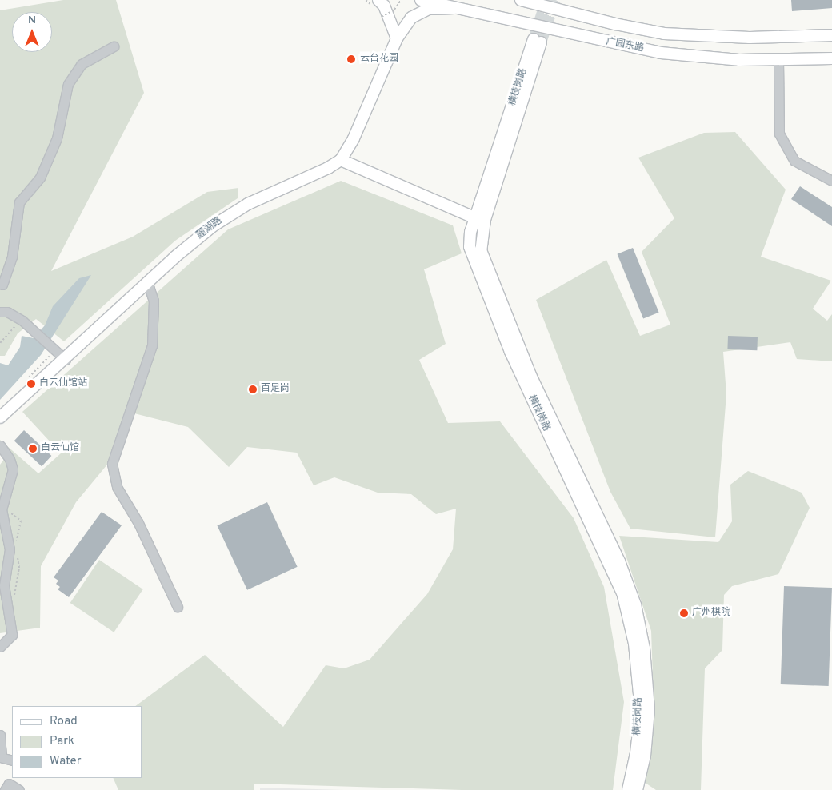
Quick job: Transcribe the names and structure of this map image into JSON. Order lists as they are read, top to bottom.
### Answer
{
  "streets": {
    "main road": ["广园东路", "横枝岗路", "麓湖路"]
  },
  "crossings": [
    ["广园东路", "麓湖路"]
  ],
  "places": [
    "云台花园",
    "白云仙馆站",
    "百足岗",
    "白云仙馆",
    "广州棋院"
  ],
  "legend": ["Road", "Park", "Water"],
  "north": "top"
}
